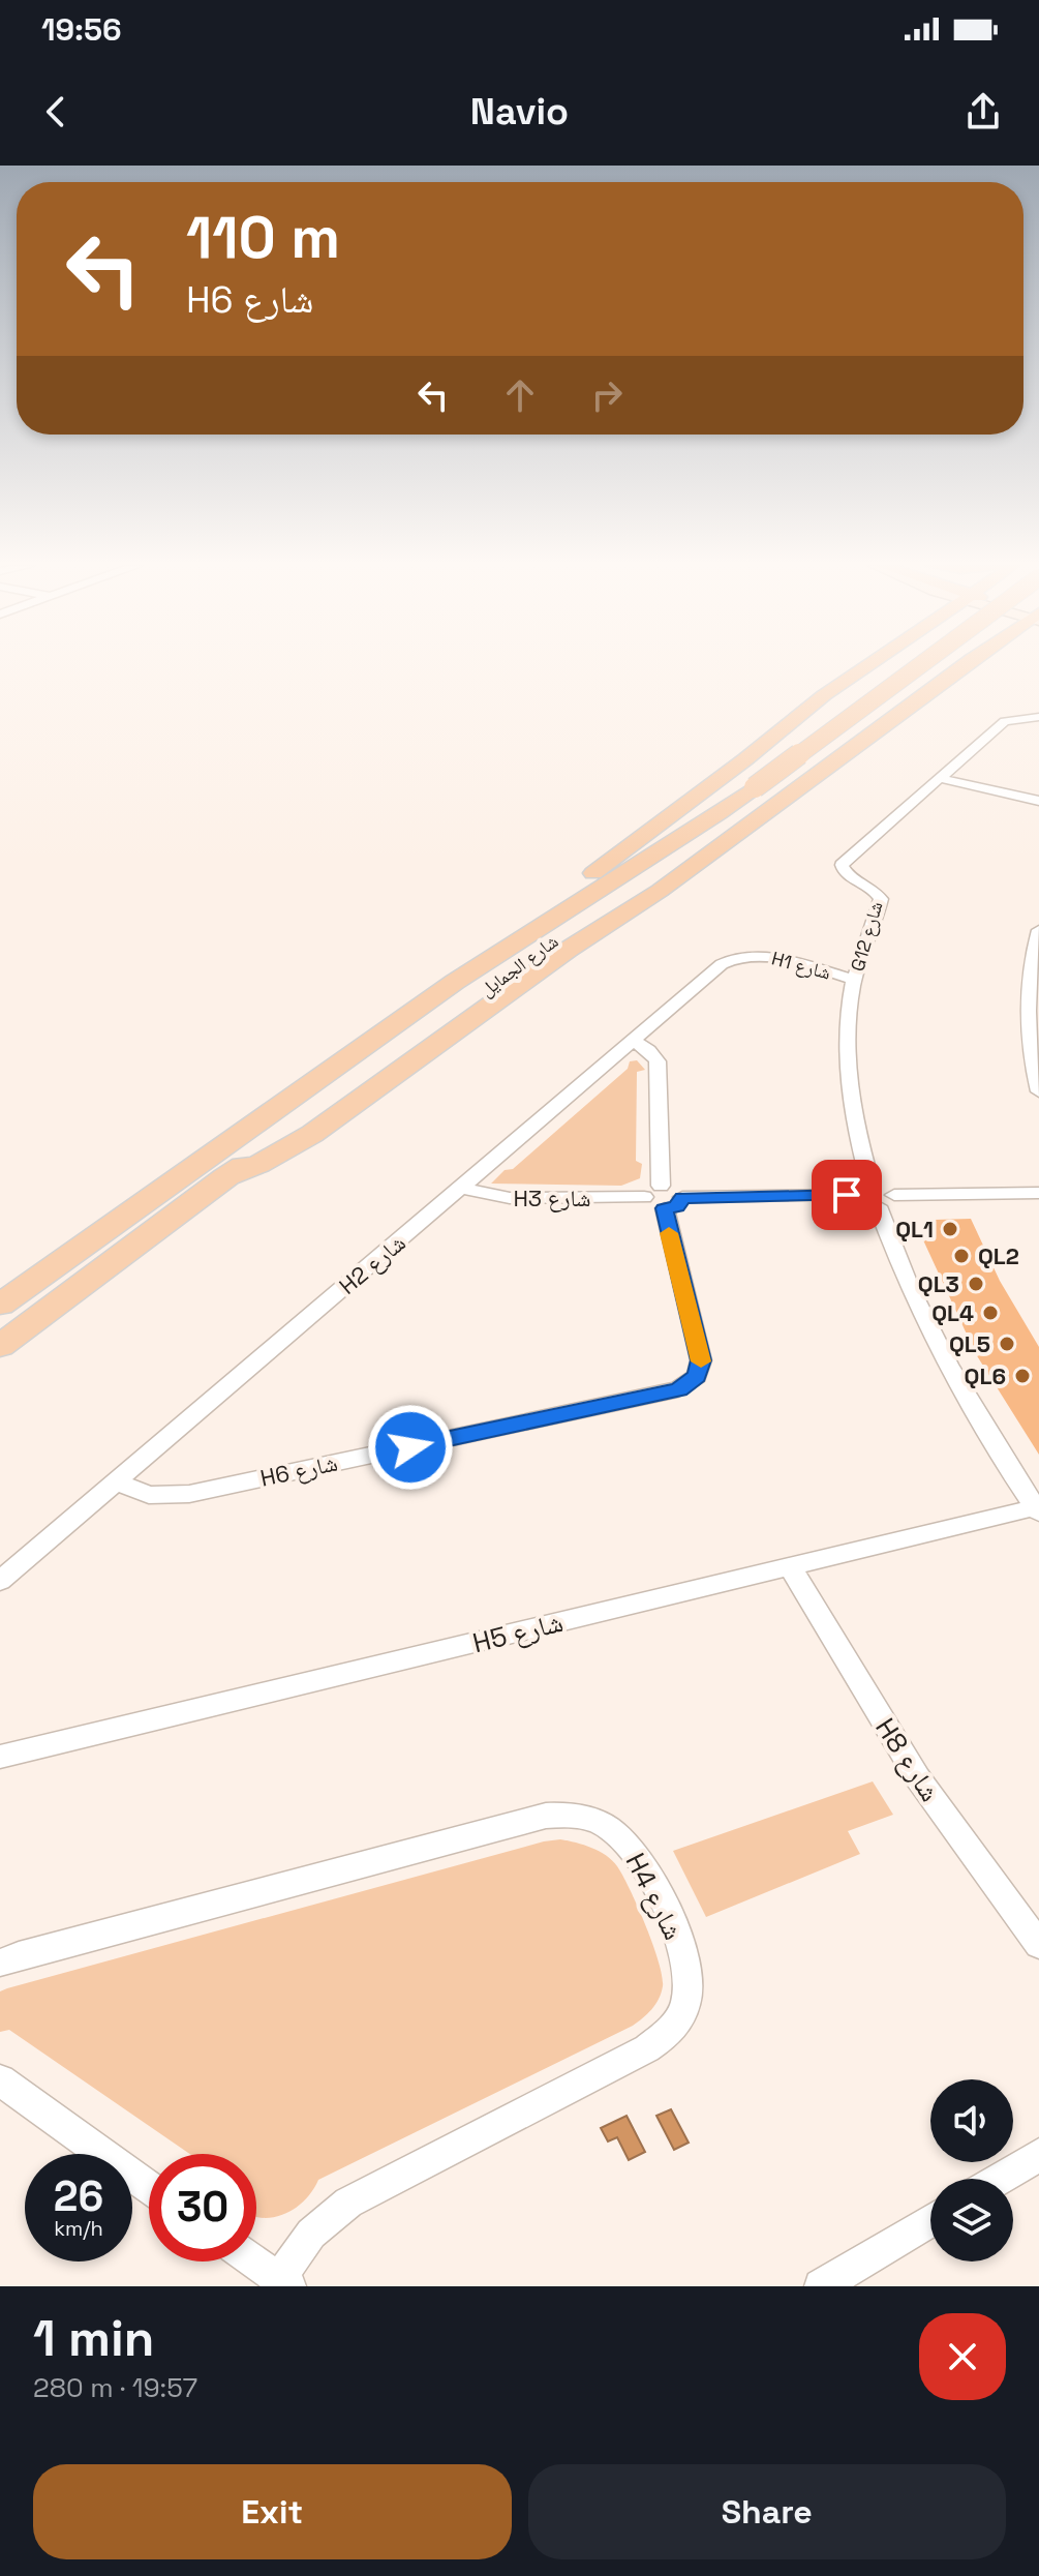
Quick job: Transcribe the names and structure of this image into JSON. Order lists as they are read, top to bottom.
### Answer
{
  "streets": {
    "main road": ["شارع الجمايل"],
    "street": [
      "G12 شارع",
      "H1 شارع",
      "H3 شارع",
      "H2 شارع",
      "H6 شارع",
      "H5 شارع",
      "H8 شارع",
      "H4 شارع"
    ]
  },
  "crossings": [
    ["G12 شارع", "H1 شارع"],
    ["H1 شارع", "H2 شارع"],
    ["H3 شارع", "H2 شارع"],
    ["H2 شارع", "H6 شارع"],
    ["H5 شارع", "H8 شارع"]
  ],
  "places": [
    "QL1",
    "QL2",
    "QL3",
    "QL4",
    "QL5",
    "QL6"
  ],
  "page": {
    "status": "19:56",
    "header": "Navio",
    "turn": ["110 m", "H6 شارع"],
    "speed": "26 km/h",
    "limit": "30",
    "heading": ["1 min", "280 m · 19:57"],
    "buttons": ["Exit", "Share"]
  }
}
